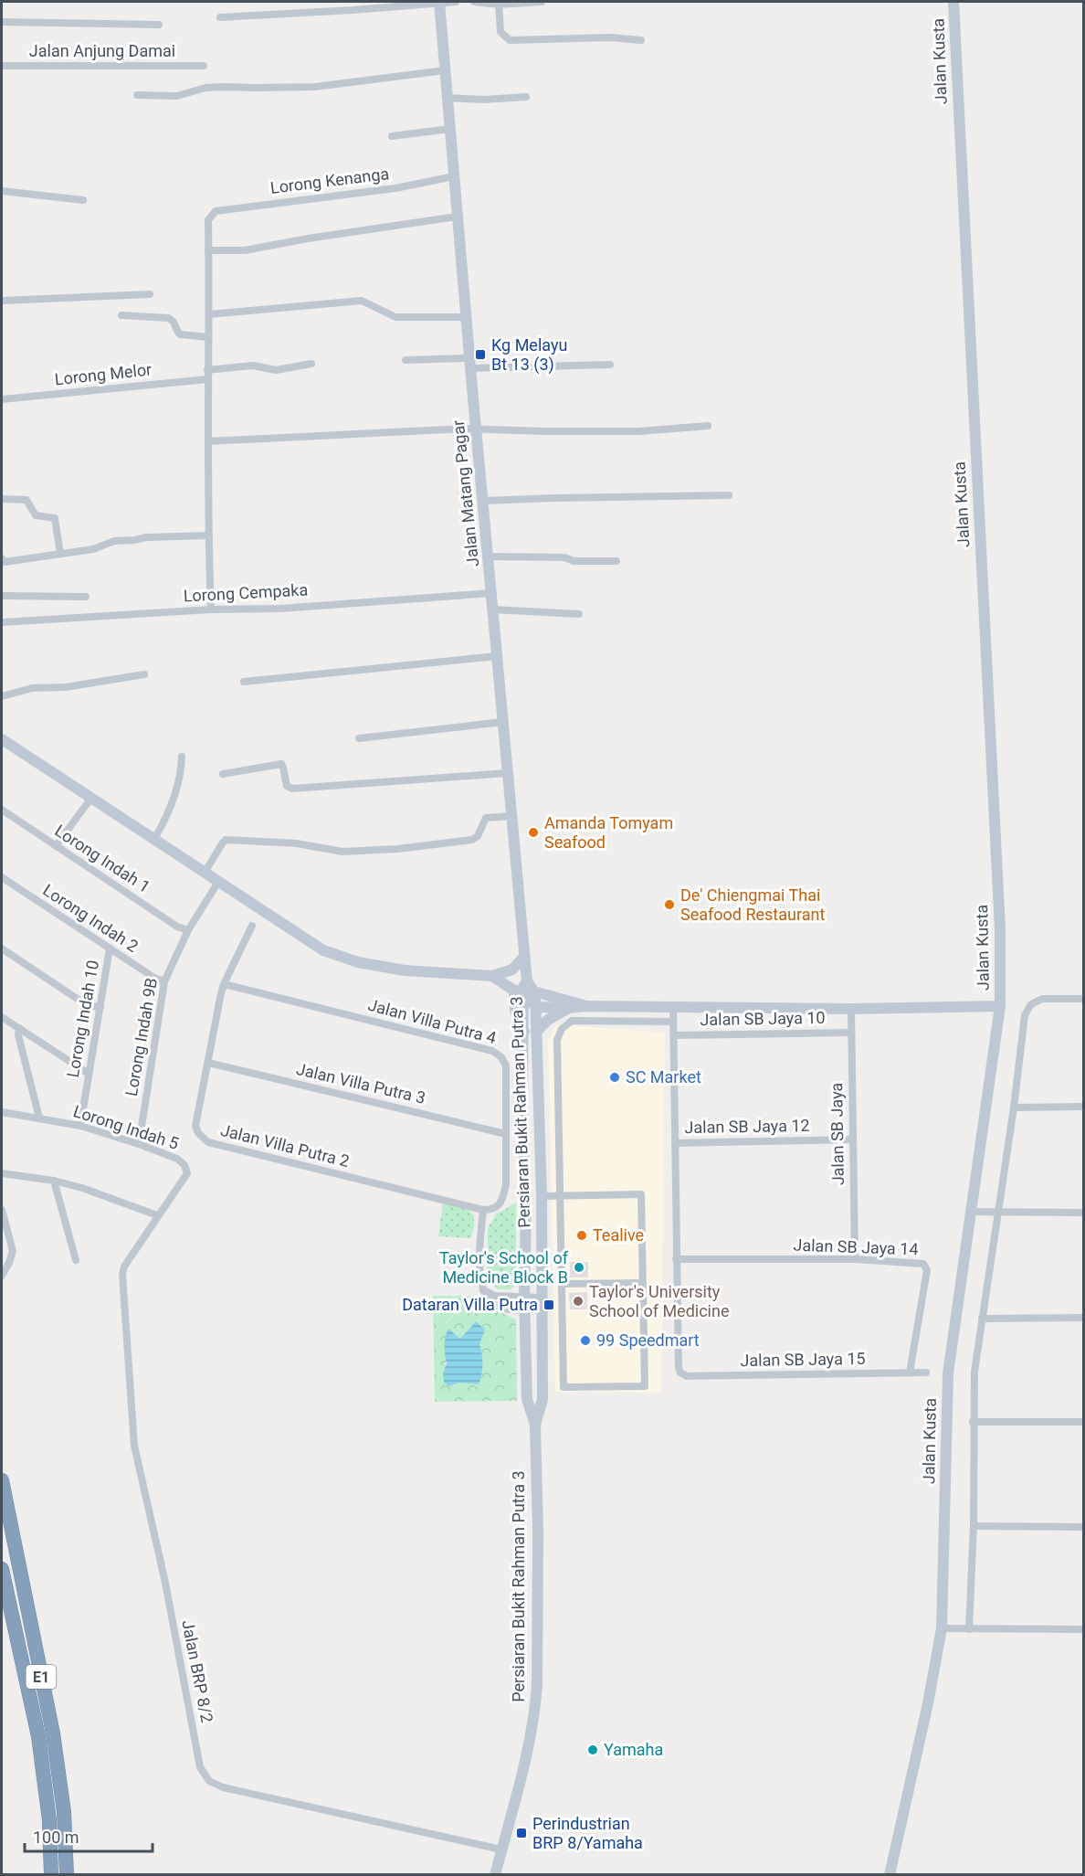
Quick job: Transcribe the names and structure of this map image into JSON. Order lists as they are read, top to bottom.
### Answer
{
  "streets": {
    "highway": ["E1"],
    "street": [
      "Jalan Anjung Damai",
      "Jalan Kusta",
      "Lorong Kenanga",
      "Lorong Melor",
      "Jalan Matang Pagar",
      "Lorong Cempaka",
      "Lorong Indah 1",
      "Lorong Indah 2",
      "Lorong Indah 10",
      "Jalan SB Jaya 10",
      "Jalan Villa Putra 4",
      "Lorong Indah 9B",
      "Jalan Villa Putra 3",
      "Persiaran Bukit Rahman Putra 3",
      "Jalan SB Jaya 12",
      "Lorong Indah 5",
      "Jalan SB Jaya",
      "Jalan Villa Putra 2",
      "Jalan SB Jaya 14",
      "Jalan SB Jaya 15",
      "Jalan BRP 8/2"
    ]
  },
  "crossings": [
    ["Jalan Kusta", "Jalan Matang Pagar"],
    ["Jalan Kusta", "Persiaran Bukit Rahman Putra 3"],
    ["Jalan Kusta", "Jalan SB Jaya"],
    ["Lorong Kenanga", "Jalan Matang Pagar"],
    ["Jalan Matang Pagar", "Lorong Cempaka"],
    ["Jalan Matang Pagar", "Persiaran Bukit Rahman Putra 3"],
    ["Lorong Indah 1", "Lorong Indah 9B"],
    ["Lorong Indah 2", "Lorong Indah 10"],
    ["Lorong Indah 2", "Lorong Indah 9B"],
    ["Lorong Indah 10", "Lorong Indah 5"],
    ["Jalan SB Jaya 10", "Jalan SB Jaya"],
    ["Jalan Villa Putra 4", "Jalan Villa Putra 3"],
    ["Jalan Villa Putra 4", "Jalan Villa Putra 2"],
    ["Lorong Indah 9B", "Lorong Indah 5"],
    ["Jalan Villa Putra 3", "Jalan Villa Putra 2"],
    ["Persiaran Bukit Rahman Putra 3", "Jalan BRP 8/2"],
    ["Jalan SB Jaya 12", "Jalan SB Jaya"],
    ["Lorong Indah 5", "Jalan BRP 8/2"],
    ["Jalan SB Jaya", "Jalan SB Jaya 14"],
    ["Jalan SB Jaya 14", "Jalan SB Jaya 15"]
  ],
  "places": {
    "transit": ["Kg Melayu Bt 13 (3)", "Dataran Villa Putra", "Perindustrian BRP 8/Yamaha"],
    "other": [
      "Amanda Tomyam Seafood",
      "De' Chiengmai Thai Seafood Restaurant",
      "SC Market",
      "Tealive",
      "Taylor's School of Medicine Block B",
      "Taylor's University School of Medicine",
      "99 Speedmart",
      "Yamaha"
    ]
  },
  "scale_bar": "100 m"
}
